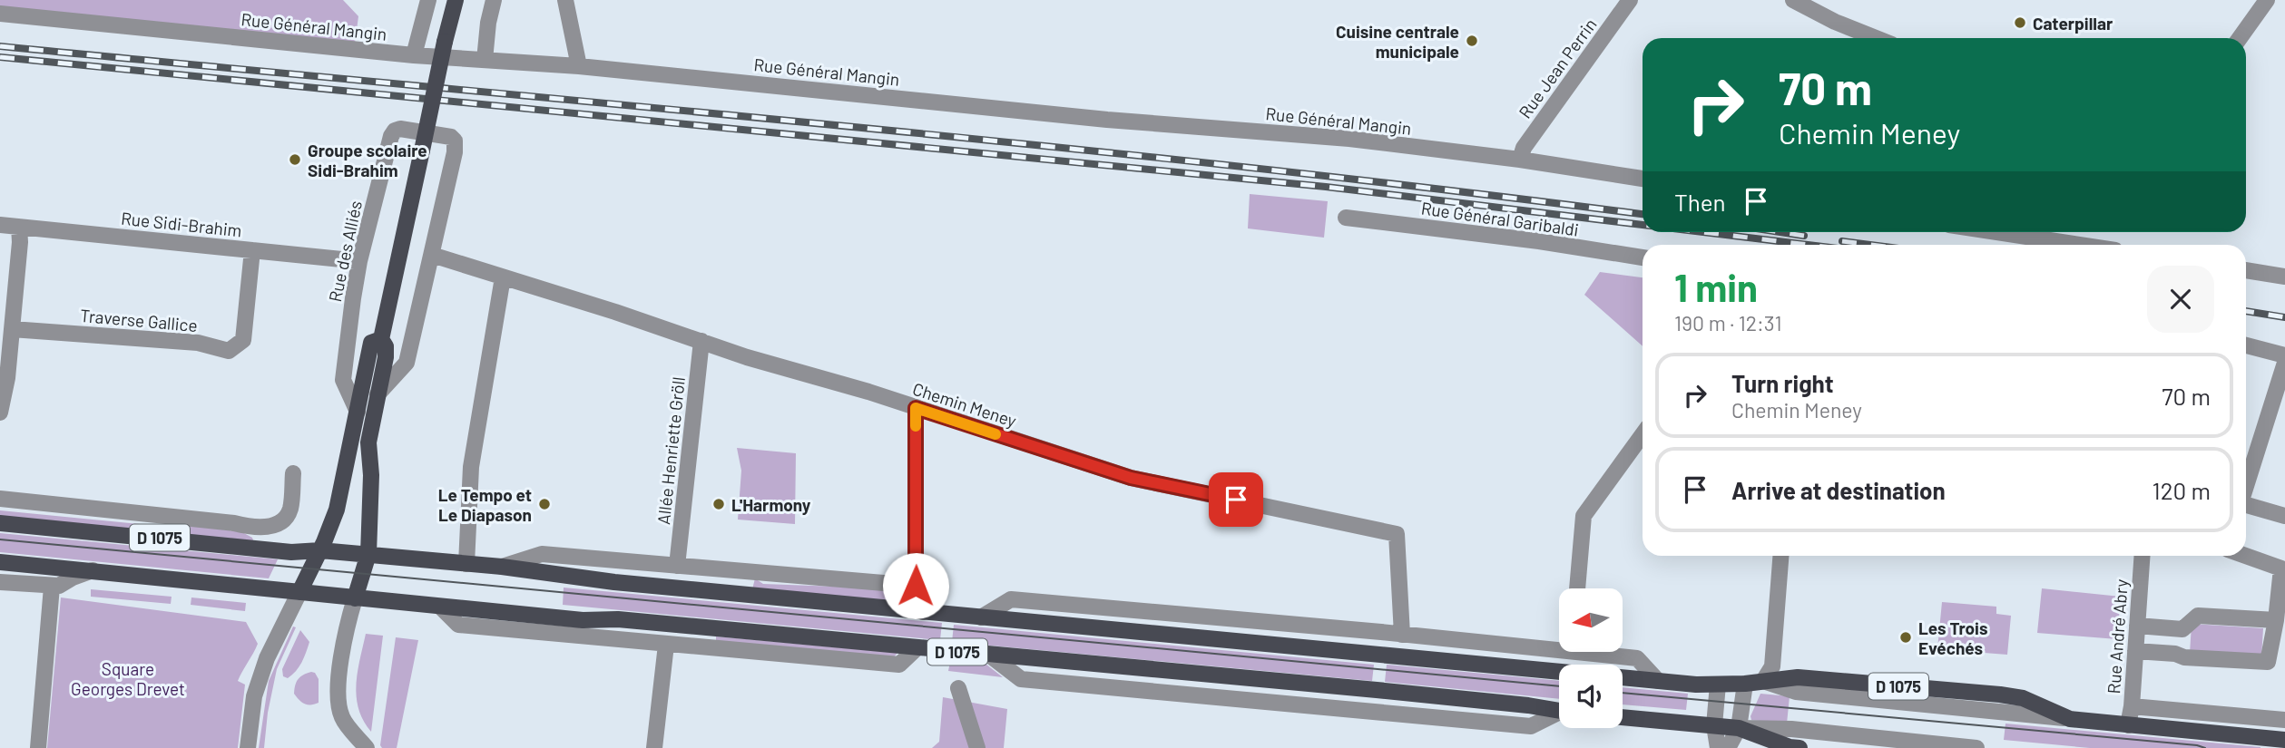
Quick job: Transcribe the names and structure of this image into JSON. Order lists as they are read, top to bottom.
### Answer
{
  "streets": {
    "main road": ["D 1075"],
    "street": [
      "Rue Général Mangin",
      "Rue Jean Perrin",
      "Rue Général Garibaldi",
      "Rue Sidi-Brahim",
      "Rue des Alliés",
      "Traverse Gallice",
      "Chemin Meney",
      "Allée Henriette Gröll",
      "Rue André Abry"
    ]
  },
  "crossings": [
    ["Rue Général Mangin", "Rue Jean Perrin"],
    ["Rue Sidi-Brahim", "Rue des Alliés"],
    ["Rue Sidi-Brahim", "Traverse Gallice"],
    ["Rue des Alliés", "Chemin Meney"],
    ["Chemin Meney", "Allée Henriette Gröll"],
    ["D 1075", "Rue André Abry"]
  ],
  "parks": ["Square Georges Drevet"],
  "places": [
    "Caterpillar",
    "Cuisine centrale municipale",
    "Groupe scolaire Sidi-Brahim",
    "Le Tempo et Le Diapason",
    "L'Harmony",
    "Les Trois Evéchés"
  ],
  "north": "left",
  "page": {
    "turn": ["70 m", "Chemin Meney"],
    "then": "Then",
    "heading": ["1 min", "190 m · 12:31"],
    "list": [
      {
        "name": "Turn right",
        "note": "Chemin Meney",
        "value": "70 m"
      },
      {
        "name": "Arrive at destination",
        "value": "120 m"
      }
    ]
  }
}
